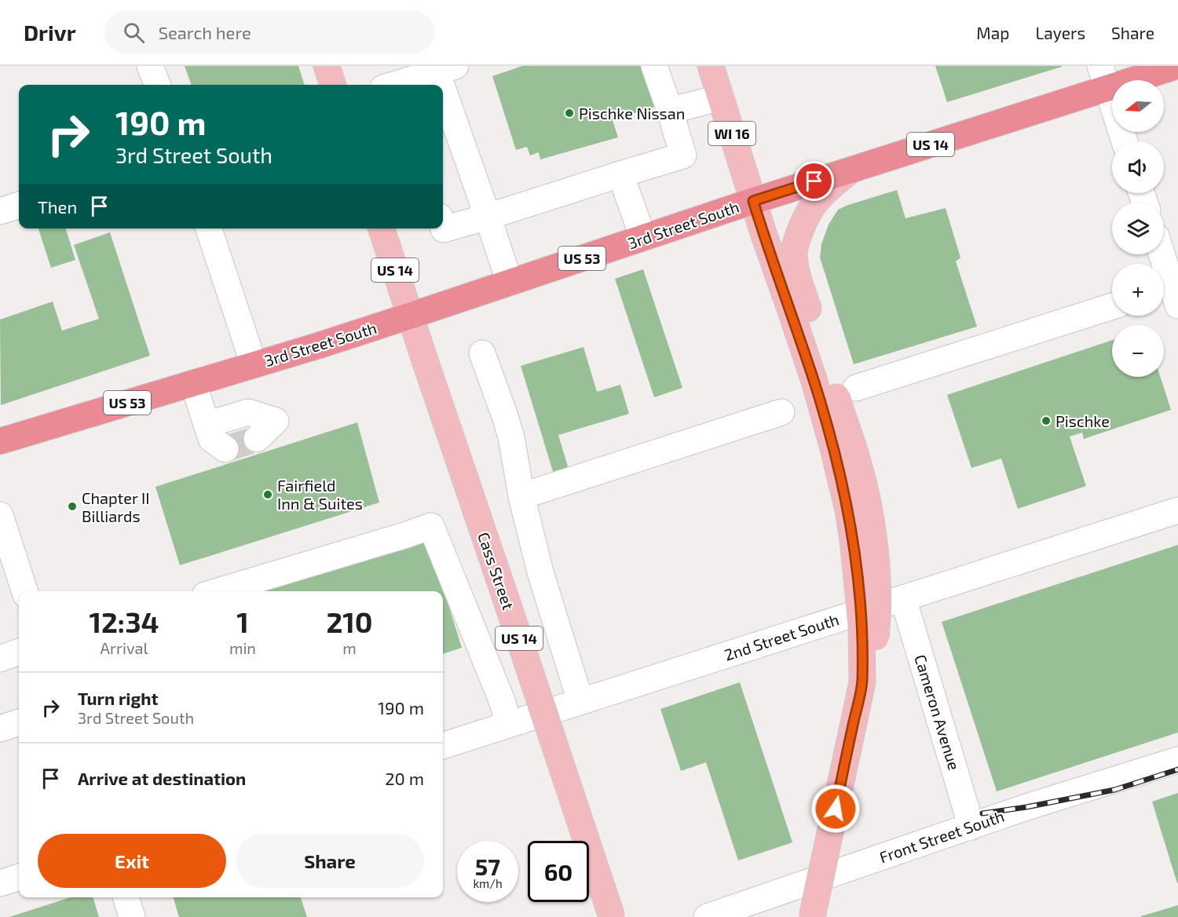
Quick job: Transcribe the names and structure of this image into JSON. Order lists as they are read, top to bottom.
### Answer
{
  "streets": {
    "highway": ["US 14", "3rd Street South", "US 53"],
    "main road": ["WI 16", "Cass Street"],
    "street": ["2nd Street South", "Cameron Avenue", "Front Street South"]
  },
  "crossings": [
    ["WI 16", "3rd Street South"],
    ["3rd Street South", "Cass Street"],
    ["2nd Street South", "Cameron Avenue"],
    ["Cameron Avenue", "Front Street South"]
  ],
  "places": [
    "Pischke Nissan",
    "Pischke",
    "Fairfield Inn & Suites",
    "Chapter II Billiards"
  ],
  "north": "left",
  "page": {
    "header": "Drivr",
    "search": "Search here",
    "nav": ["Map", "Layers", "Share"],
    "map_buttons": ["+", "−"],
    "turn": ["190 m", "3rd Street South"],
    "then": "Then",
    "eta": [
      "12:34",
      "Arrival",
      "1",
      "min",
      "210",
      "m"
    ],
    "list": [
      {
        "name": "Turn right",
        "note": "3rd Street South",
        "value": "190 m"
      },
      {
        "name": "Arrive at destination",
        "value": "20 m"
      }
    ],
    "buttons": ["Exit", "Share"],
    "speed": "57 km/h",
    "limit": "60"
  }
}
